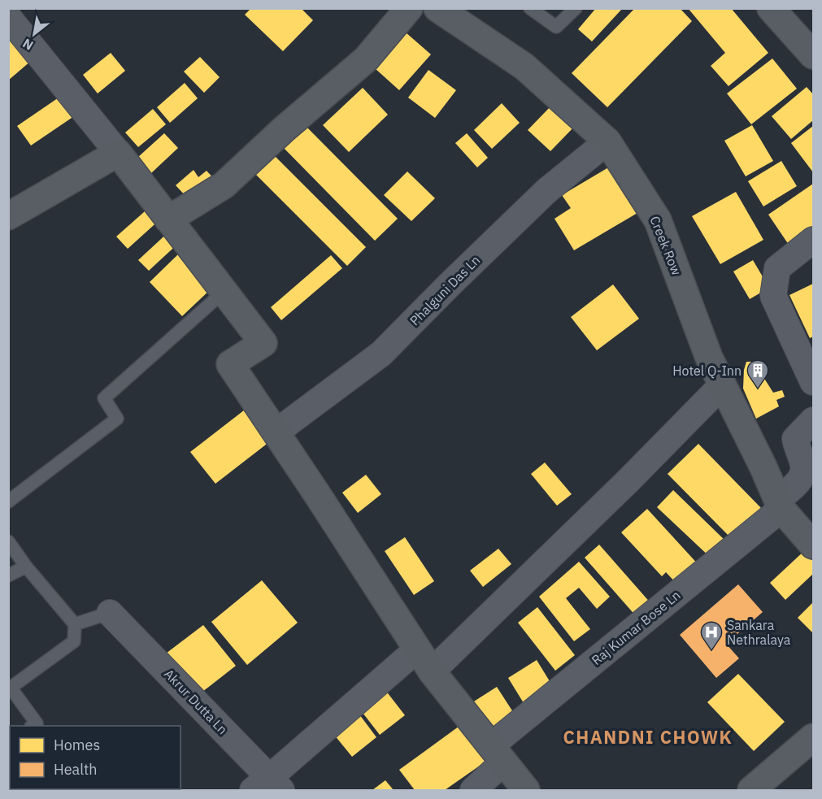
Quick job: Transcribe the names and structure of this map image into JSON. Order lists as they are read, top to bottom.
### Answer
{
  "streets": {
    "street": [
      "Creek Row",
      "Phalguni Das Ln",
      "Raj Kumar Bose Ln",
      "Akrur Dutta Ln"
    ]
  },
  "crossings": [
    ["Creek Row", "Phalguni Das Ln"],
    ["Creek Row", "Raj Kumar Bose Ln"]
  ],
  "districts": ["CHANDNI CHOWK"],
  "places": {
    "building": ["Hotel Q-Inn"],
    "hospital": ["Sankara Nethralaya"]
  },
  "legend": ["Homes", "Health"],
  "north": "bottom left"
}
